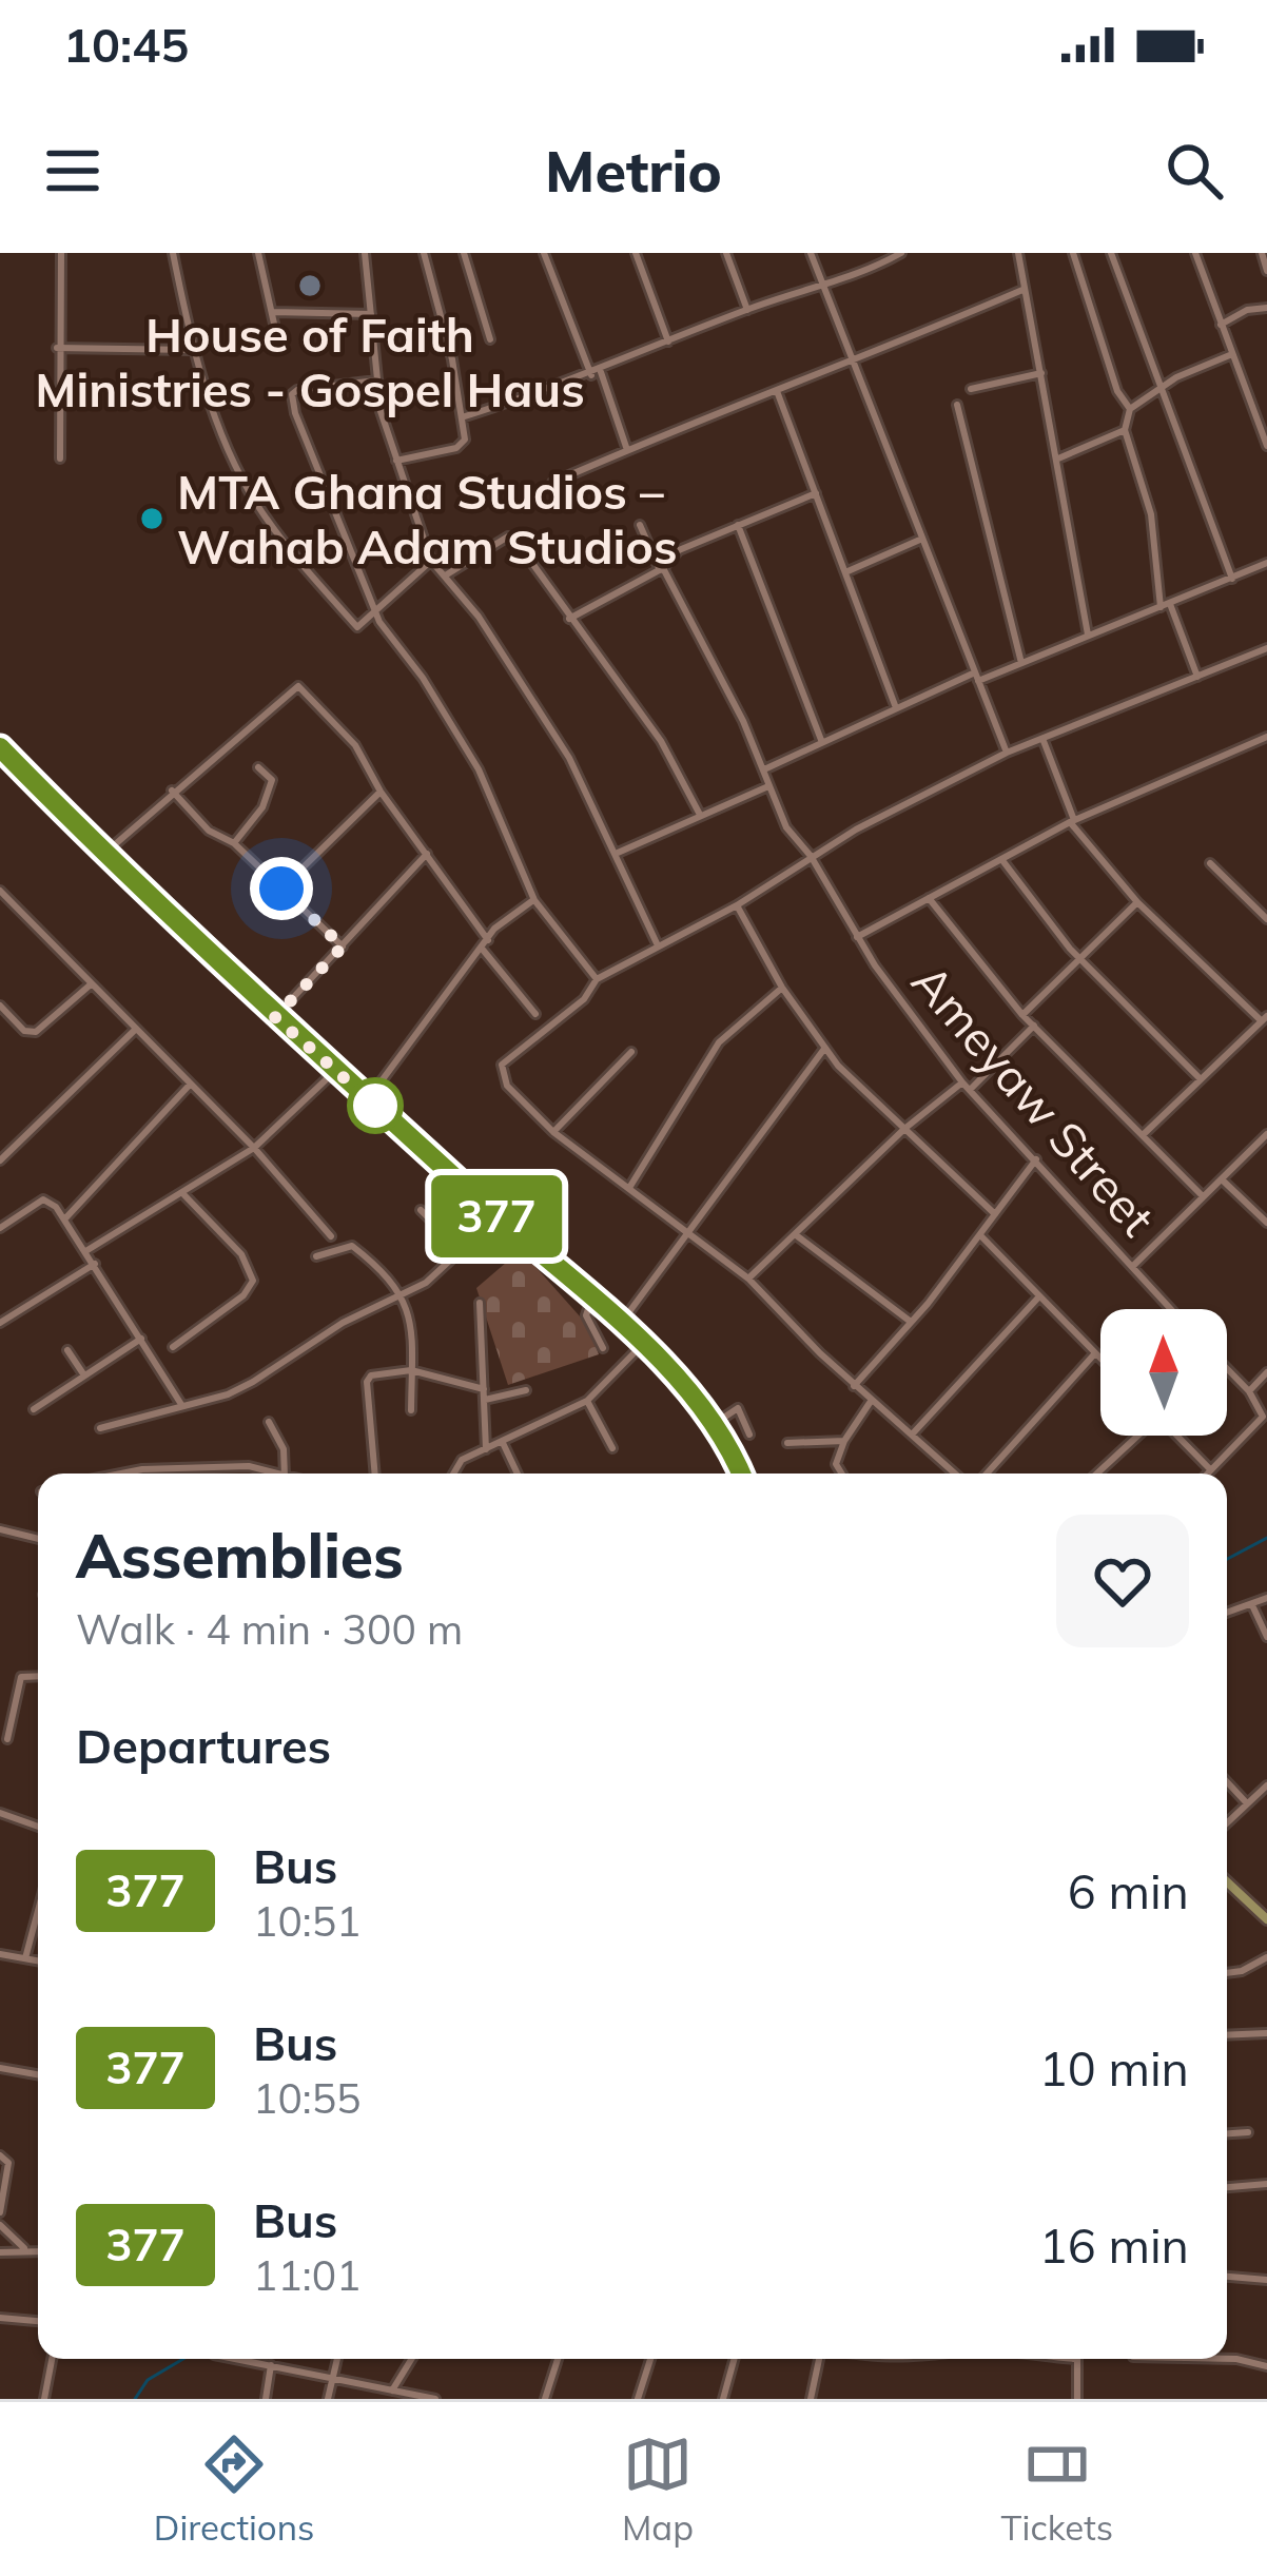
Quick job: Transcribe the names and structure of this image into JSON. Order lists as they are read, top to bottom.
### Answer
{
  "streets": {
    "street": ["Ameyaw Street"]
  },
  "places": ["House of Faith Ministries - Gospel Haus", "MTA Ghana Studios – Wahab Adam Studios"],
  "lines": ["bus line 377"],
  "north": "top",
  "page": {
    "status": "10:45",
    "header": "Metrio",
    "on_map": "377",
    "heading": [
      ["Assemblies", "Walk · 4 min · 300 m"],
      "Departures"
    ],
    "list": [
      {
        "mark": "377",
        "name": "Bus",
        "note": "10:51",
        "value": "6 min"
      },
      {
        "mark": "377",
        "name": "Bus",
        "note": "10:55",
        "value": "10 min"
      },
      {
        "mark": "377",
        "name": "Bus",
        "note": "11:01",
        "value": "16 min"
      }
    ],
    "tabs": ["Directions", "Map", "Tickets"]
  }
}
